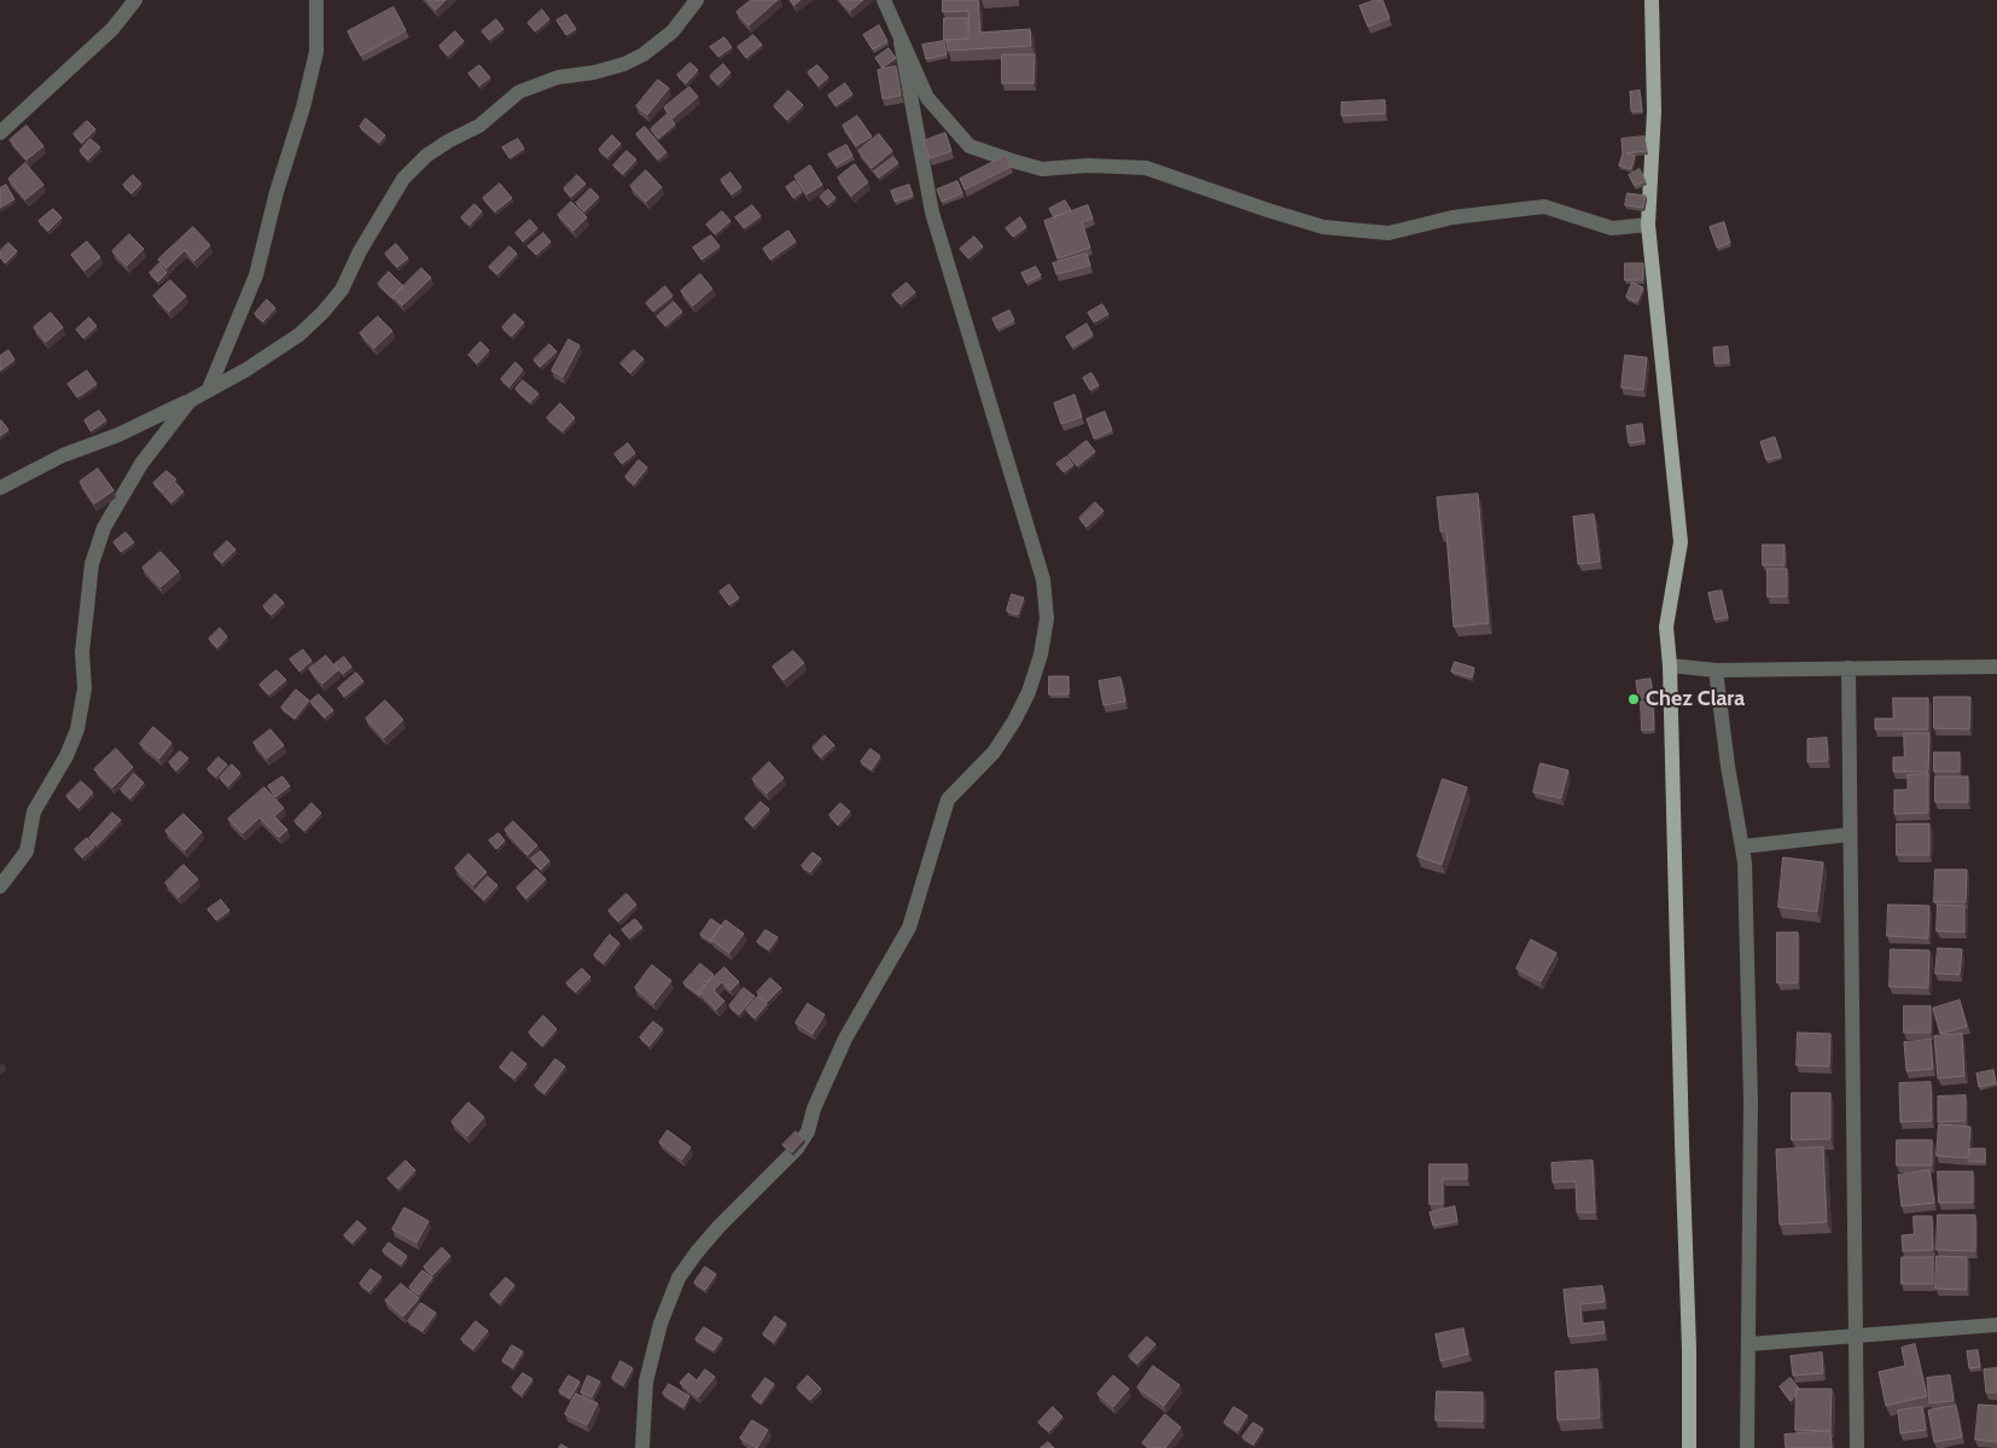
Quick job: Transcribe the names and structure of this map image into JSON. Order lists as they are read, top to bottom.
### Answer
{
  "places": ["Chez Clara"]
}
